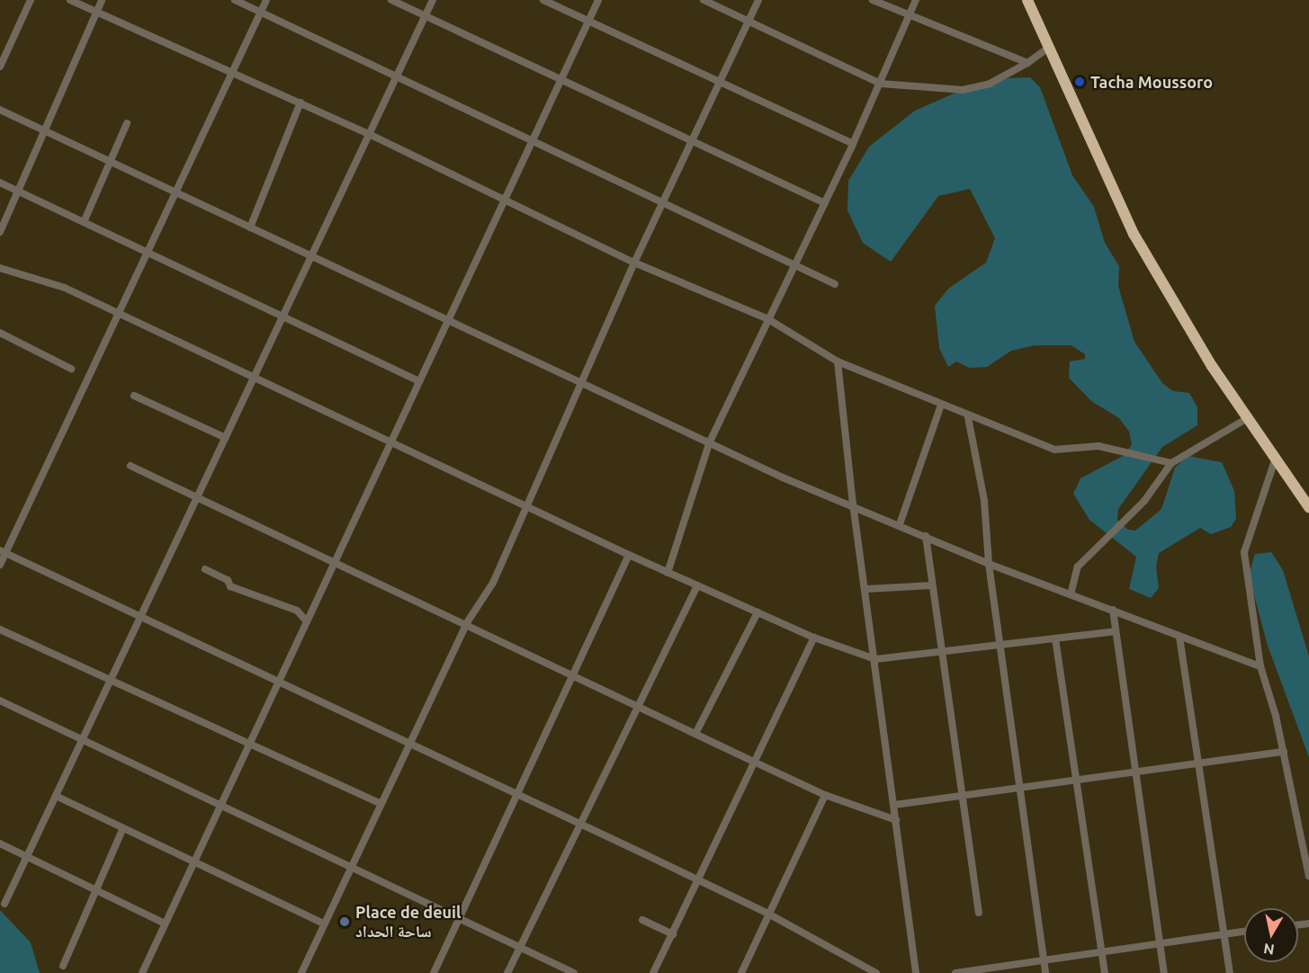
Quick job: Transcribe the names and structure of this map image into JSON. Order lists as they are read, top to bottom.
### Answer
{
  "places": ["Tacha Moussoro", "Place de deuil ساحة الحداد"],
  "north": "bottom"
}
